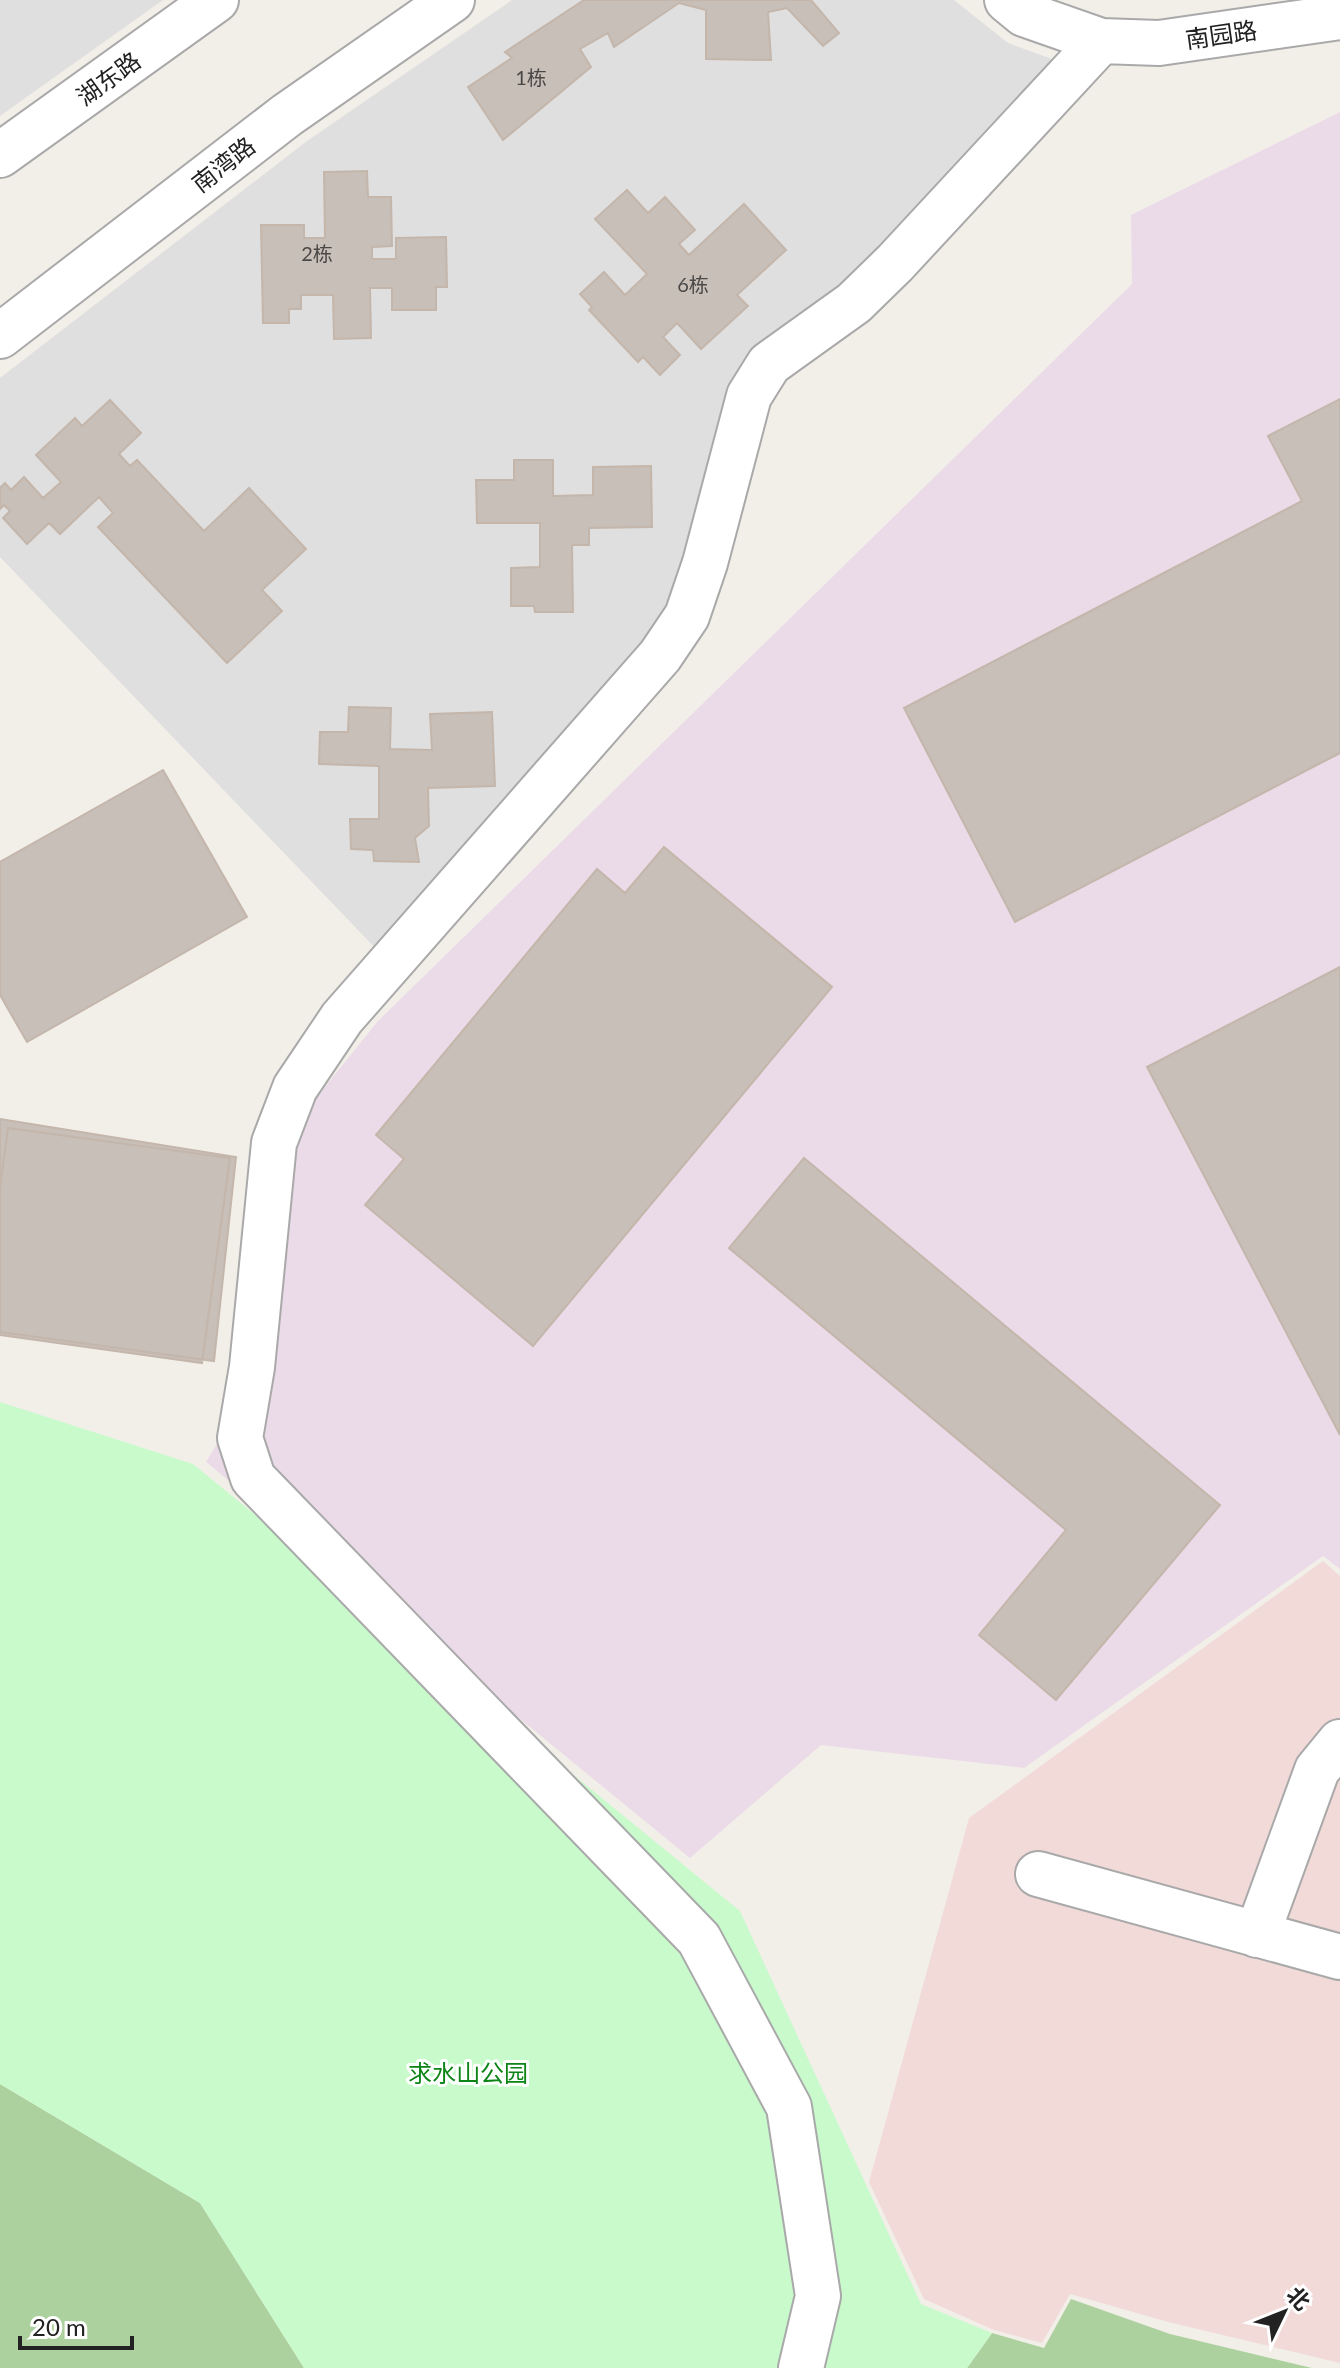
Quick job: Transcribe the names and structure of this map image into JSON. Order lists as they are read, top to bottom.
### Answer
{
  "streets": {
    "street": ["南园路", "湖东路", "南湾路"]
  },
  "parks": ["求水山公园"],
  "house_numbers": ["1栋", "2栋", "6栋"],
  "scale_bar": "20 m",
  "north": "top right"
}
